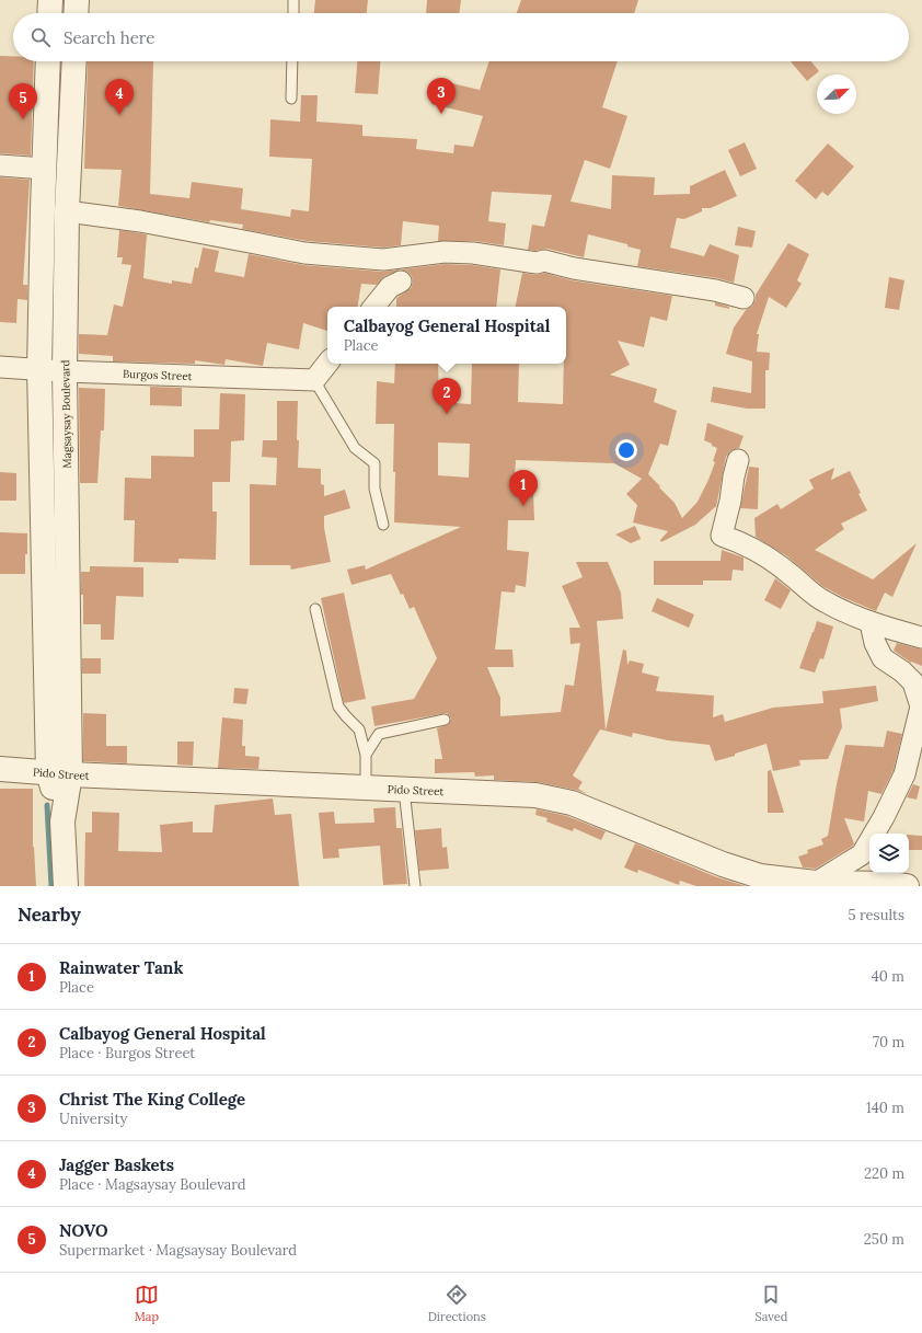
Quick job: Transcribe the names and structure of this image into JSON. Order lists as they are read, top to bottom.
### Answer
{
  "streets": {
    "street": ["Burgos Street", "Magsaysay Boulevard", "Pido Street"]
  },
  "crossings": [
    ["Burgos Street", "Magsaysay Boulevard"],
    ["Magsaysay Boulevard", "Pido Street"]
  ],
  "north": "top right",
  "page": {
    "search": "Search here",
    "pins": [
      "3",
      "4",
      "5",
      "2",
      "1"
    ],
    "popup": ["Calbayog General Hospital", "Place"],
    "heading": ["Nearby", "5 results"],
    "list": [
      {
        "mark": "1",
        "name": "Rainwater Tank",
        "note": "Place",
        "value": "40 m"
      },
      {
        "mark": "2",
        "name": "Calbayog General Hospital",
        "note": "Place · Burgos Street",
        "value": "70 m"
      },
      {
        "mark": "3",
        "name": "Christ The King College",
        "note": "University",
        "value": "140 m"
      },
      {
        "mark": "4",
        "name": "Jagger Baskets",
        "note": "Place · Magsaysay Boulevard",
        "value": "220 m"
      },
      {
        "mark": "5",
        "name": "NOVO",
        "note": "Supermarket · Magsaysay Boulevard",
        "value": "250 m"
      }
    ],
    "nav": ["Map", "Directions", "Saved"]
  }
}
